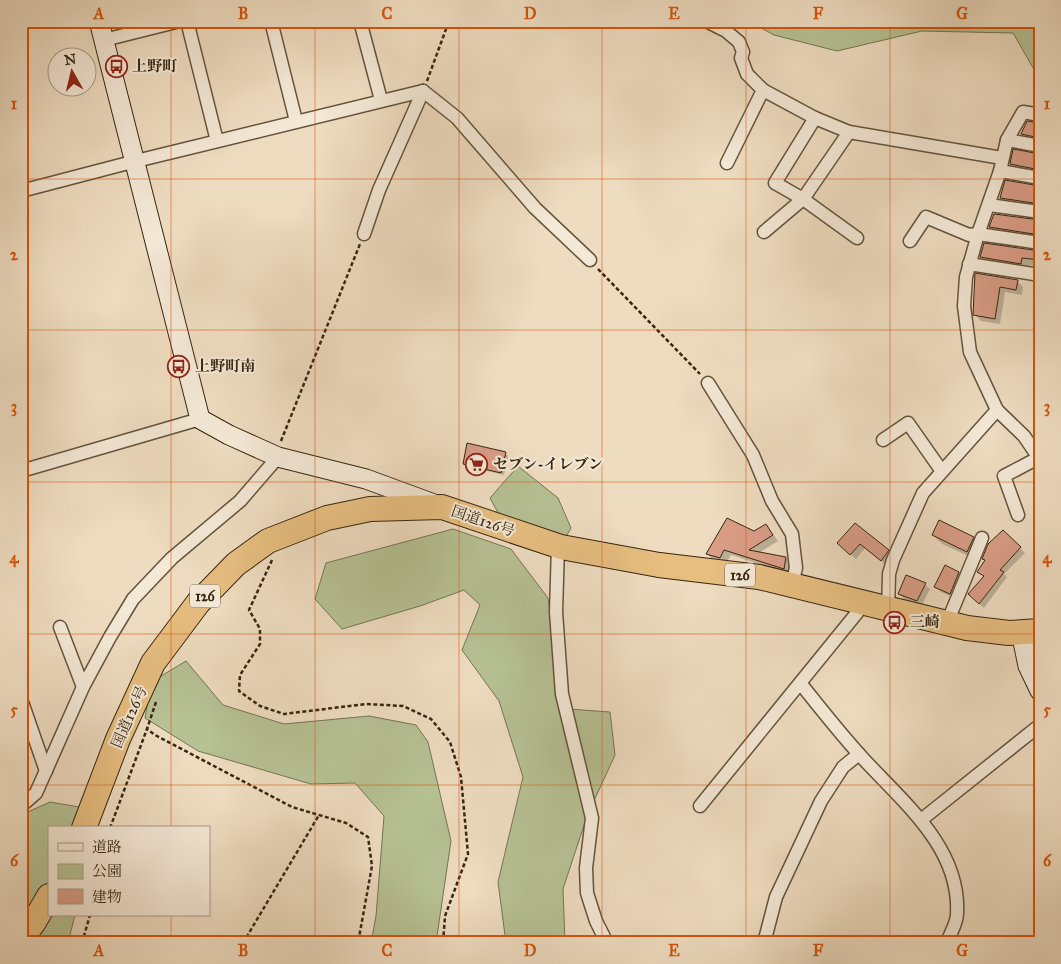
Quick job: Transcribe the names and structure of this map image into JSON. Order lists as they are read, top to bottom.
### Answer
{
  "streets": {
    "highway": ["国道126号", "126"]
  },
  "places": {
    "bus stop": ["上野町", "上野町南", "三崎"],
    "supermarket": ["セブン-イレブン"]
  },
  "legend": ["道路", "公園", "建物"],
  "north": "top",
  "grid": {
    "columns": [
      "A",
      "B",
      "C",
      "D",
      "E",
      "F",
      "G"
    ],
    "rows": [
      "1",
      "2",
      "3",
      "4",
      "5",
      "6"
    ]
  }
}
